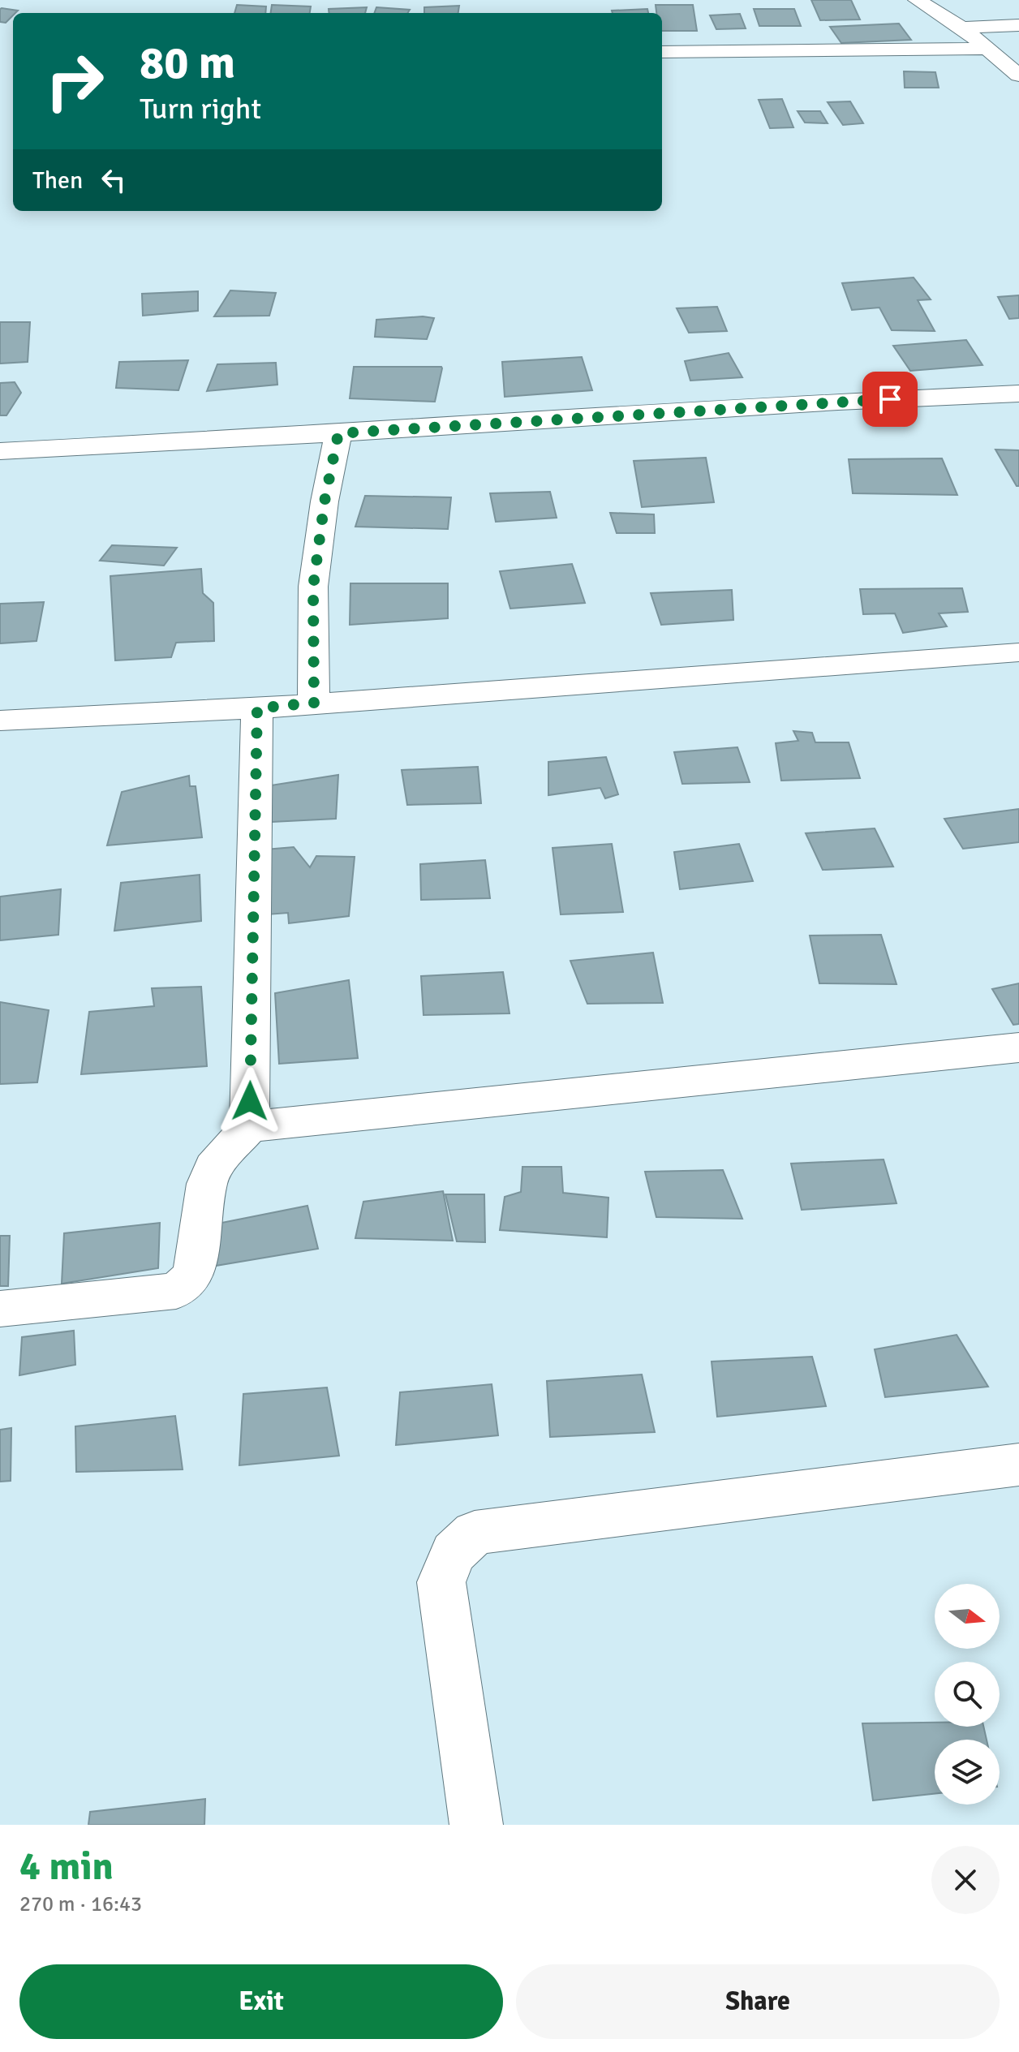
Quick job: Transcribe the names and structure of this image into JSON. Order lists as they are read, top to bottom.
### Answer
{
  "north": "right",
  "page": {
    "turn": ["80 m", "Turn right"],
    "then": "Then",
    "heading": ["4 min", "270 m · 16:43"],
    "buttons": ["Exit", "Share"]
  }
}
